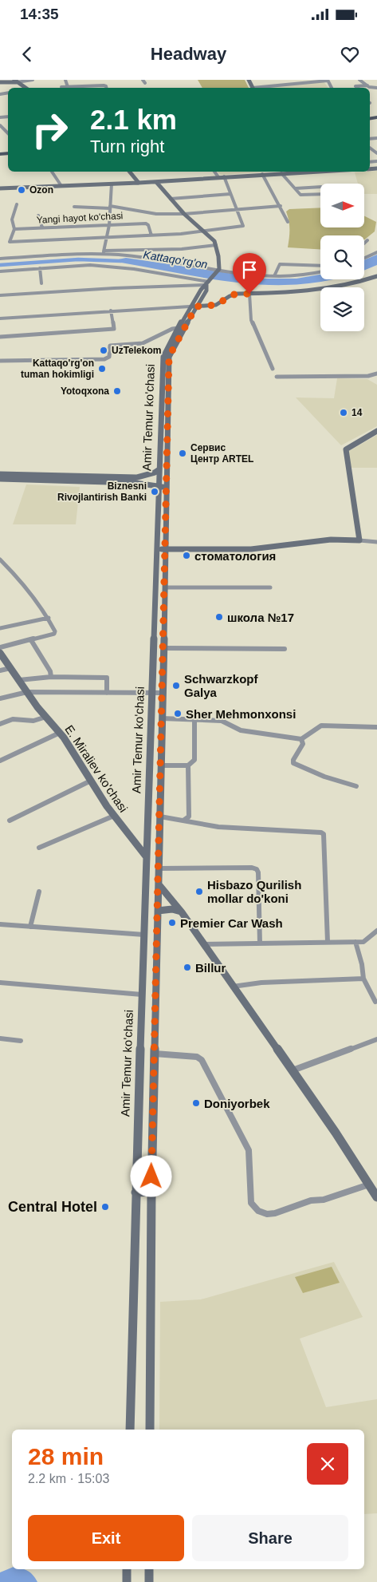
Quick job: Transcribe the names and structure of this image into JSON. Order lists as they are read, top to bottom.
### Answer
{
  "streets": {
    "main road": ["Amir Temur ko'chasi", "E. Miraliev ko'chasi"],
    "street": ["Yangi hayot ko'chasi"]
  },
  "crossings": [
    ["Amir Temur ko'chasi", "E. Miraliev ko'chasi"]
  ],
  "water": ["Kattaqo'rg'on"],
  "places": [
    "Ozon",
    "UzTelekom",
    "Kattaqo'rg'on tuman hokimligi",
    "Yotoqxona",
    "14",
    "Сервис Центр ARTEL",
    "Biznesni Rivojlantirish Banki",
    "стоматология",
    "школа №17",
    "Schwarzkopf Galya",
    "Sher Mehmonxonsi",
    "Hisbazo Qurilish mollar do'koni",
    "Premier Car Wash",
    "Billur",
    "Doniyorbek",
    "Central Hotel"
  ],
  "north": "right",
  "page": {
    "status": "14:35",
    "header": "Headway",
    "turn": ["2.1 km", "Turn right"],
    "heading": ["28 min", "2.2 km · 15:03"],
    "buttons": ["Exit", "Share"]
  }
}
